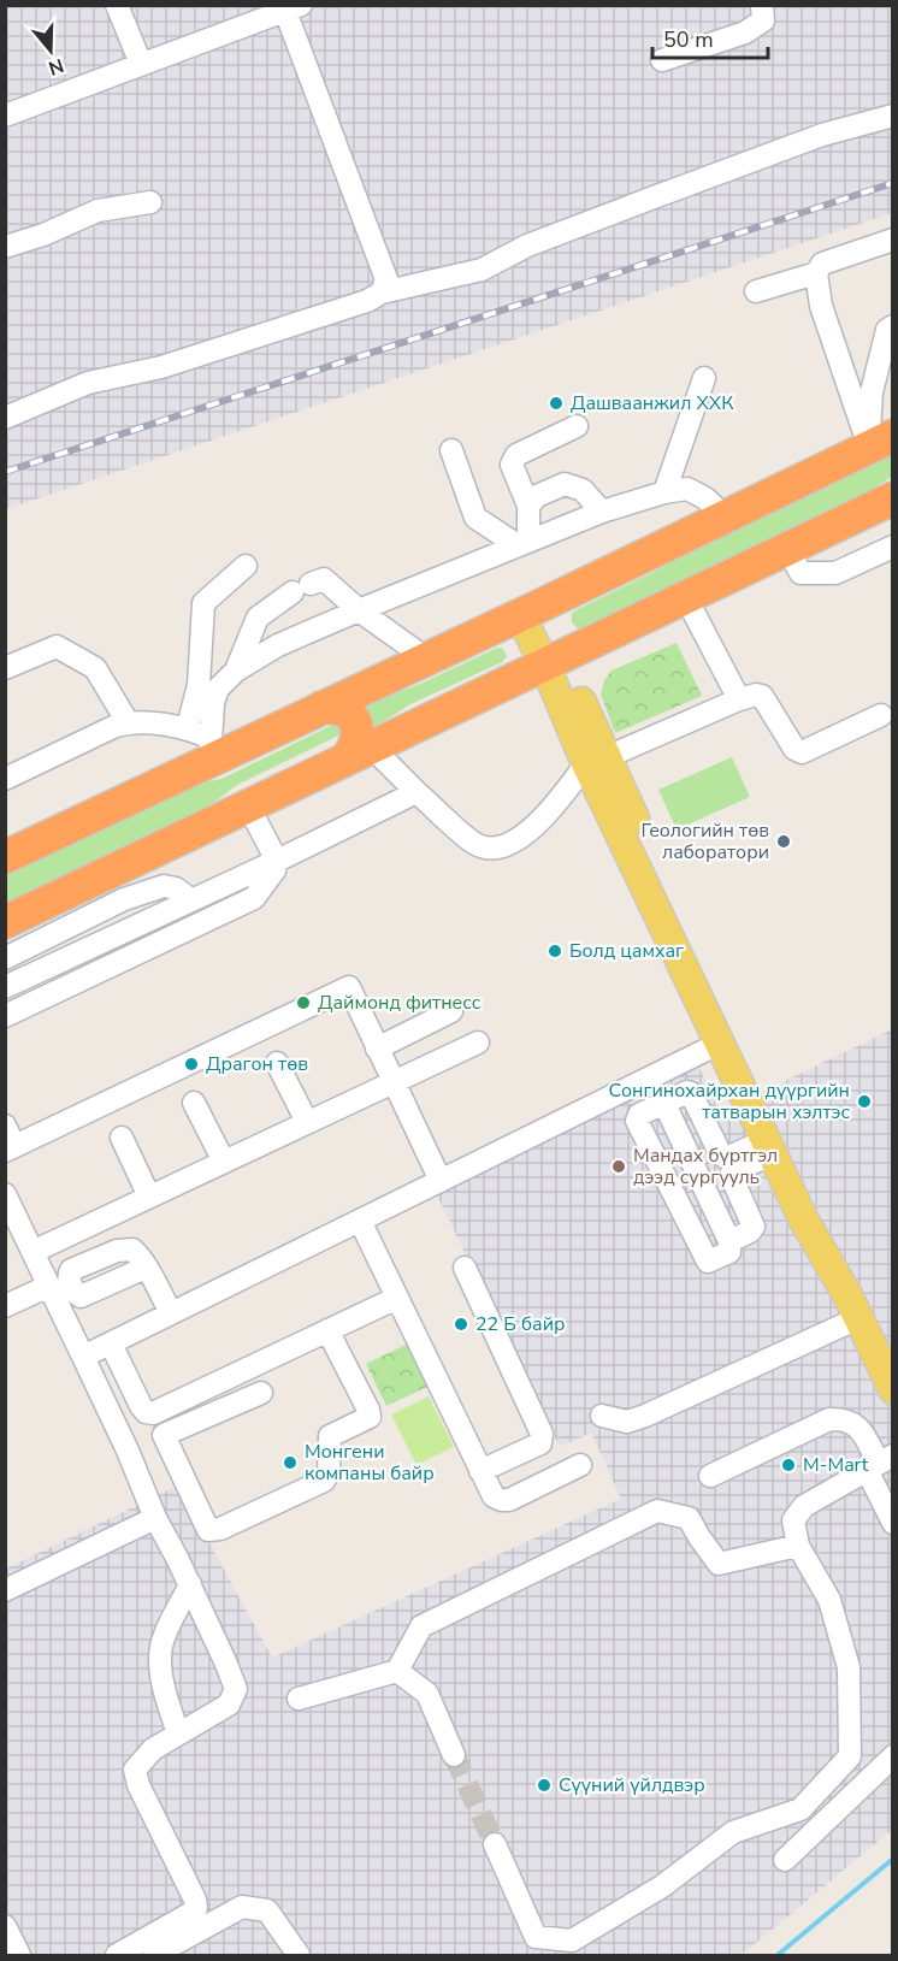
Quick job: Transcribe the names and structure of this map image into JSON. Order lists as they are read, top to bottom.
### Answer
{
  "places": [
    "Дашваанжил ХХК",
    "Геологийн төв лаборатори",
    "Болд цамхаг",
    "Даймонд фитнесс",
    "Драгон төв",
    "Сонгинохайрхан дүүргийн татварын хэлтэс",
    "Мандах бүртгэл дээд сургууль",
    "22 Б байр",
    "Монгени компаны байр",
    "M-Mart",
    "Сүүний үйлдвэр"
  ],
  "scale_bar": "50 m",
  "north": "bottom"
}
